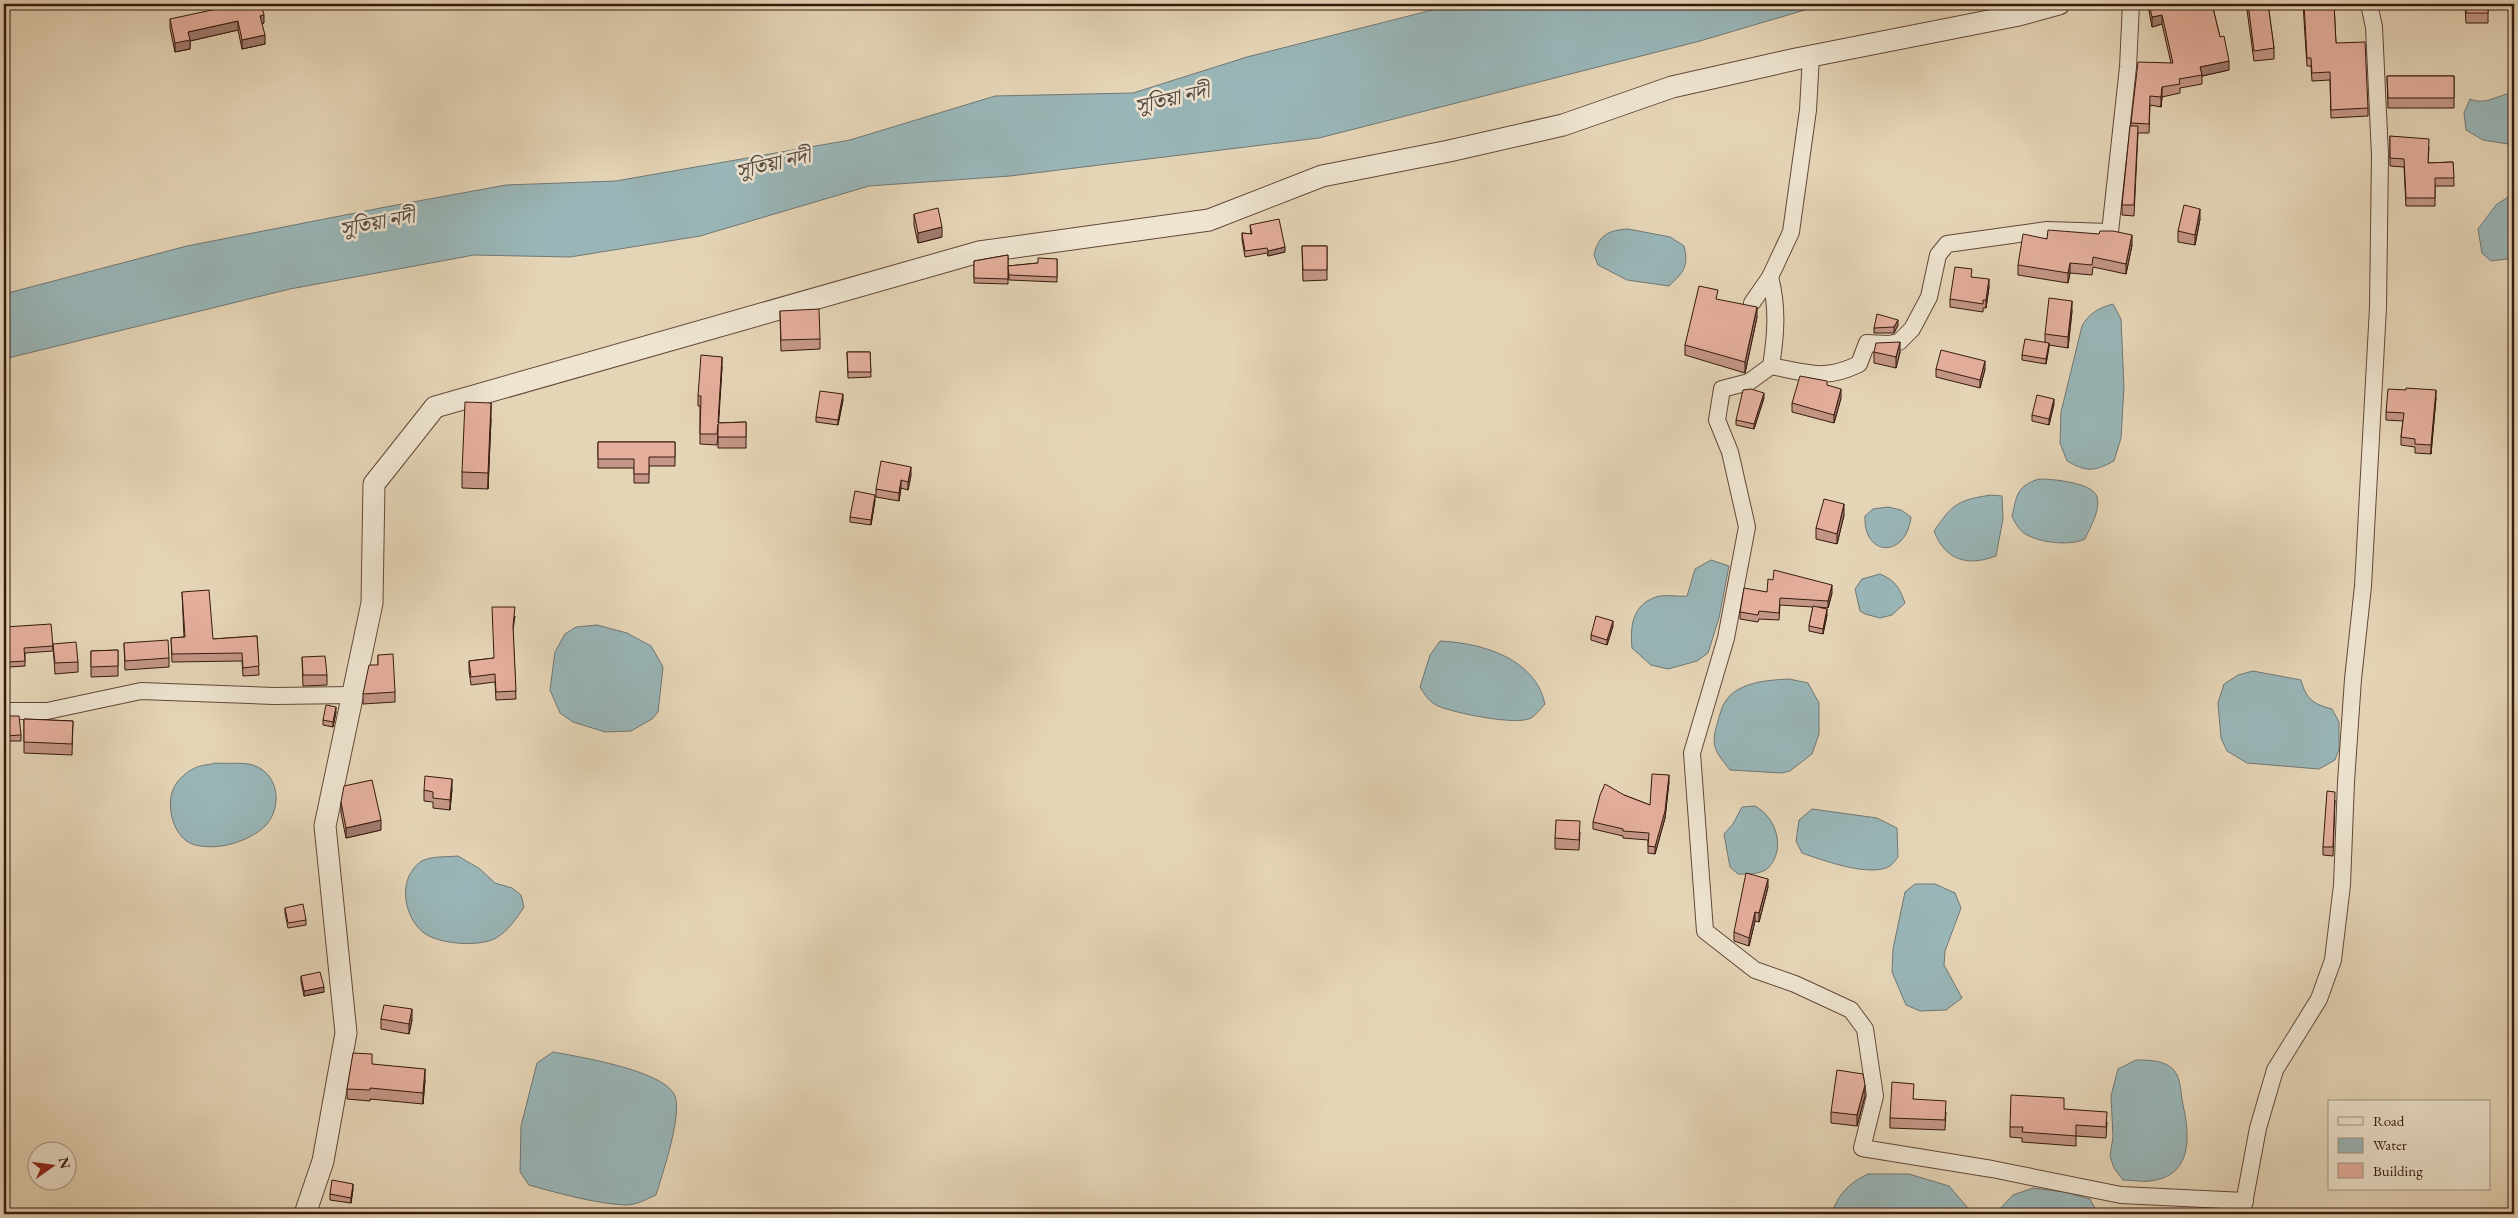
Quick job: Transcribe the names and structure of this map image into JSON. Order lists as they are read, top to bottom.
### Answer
{
  "water": ["সুতিয়া নদী"],
  "legend": ["Road", "Water", "Building"],
  "north": "right"
}
